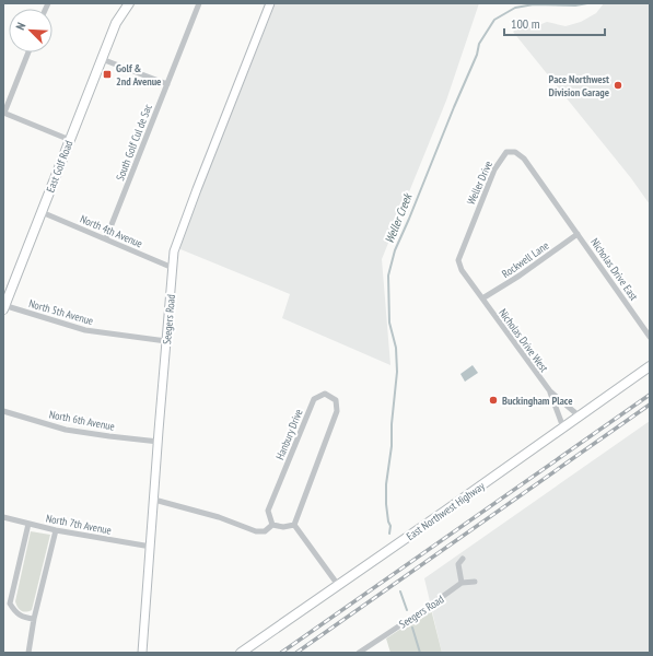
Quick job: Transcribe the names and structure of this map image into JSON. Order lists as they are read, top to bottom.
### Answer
{
  "streets": {
    "main road": ["East Golf Road", "East Northwest Highway"],
    "street": [
      "South Golf Cul de Sac",
      "Weller Drive",
      "North 4th Avenue",
      "Rockwell Lane",
      "Nicholas Drive East",
      "North 5th Avenue",
      "Seegers Road",
      "Nicholas Drive West",
      "North 6th Avenue",
      "Hanbury Drive",
      "North 7th Avenue"
    ]
  },
  "crossings": [
    ["South Golf Cul de Sac", "North 4th Avenue"],
    ["East Golf Road", "North 4th Avenue"],
    ["East Golf Road", "North 5th Avenue"],
    ["Weller Drive", "Rockwell Lane"],
    ["Weller Drive", "Nicholas Drive East"],
    ["Weller Drive", "Nicholas Drive West"],
    ["North 4th Avenue", "Seegers Road"],
    ["Rockwell Lane", "Nicholas Drive East"],
    ["Rockwell Lane", "Nicholas Drive West"],
    ["North 5th Avenue", "Seegers Road"],
    ["Seegers Road", "North 6th Avenue"],
    ["Seegers Road", "North 7th Avenue"],
    ["Nicholas Drive West", "East Northwest Highway"]
  ],
  "water": ["Weller Creek"],
  "places": {
    "transit": ["Golf & 2nd Avenue"],
    "other": ["Pace Northwest Division Garage", "Buckingham Place"]
  },
  "scale_bar": "100 m",
  "north": "top left"
}
